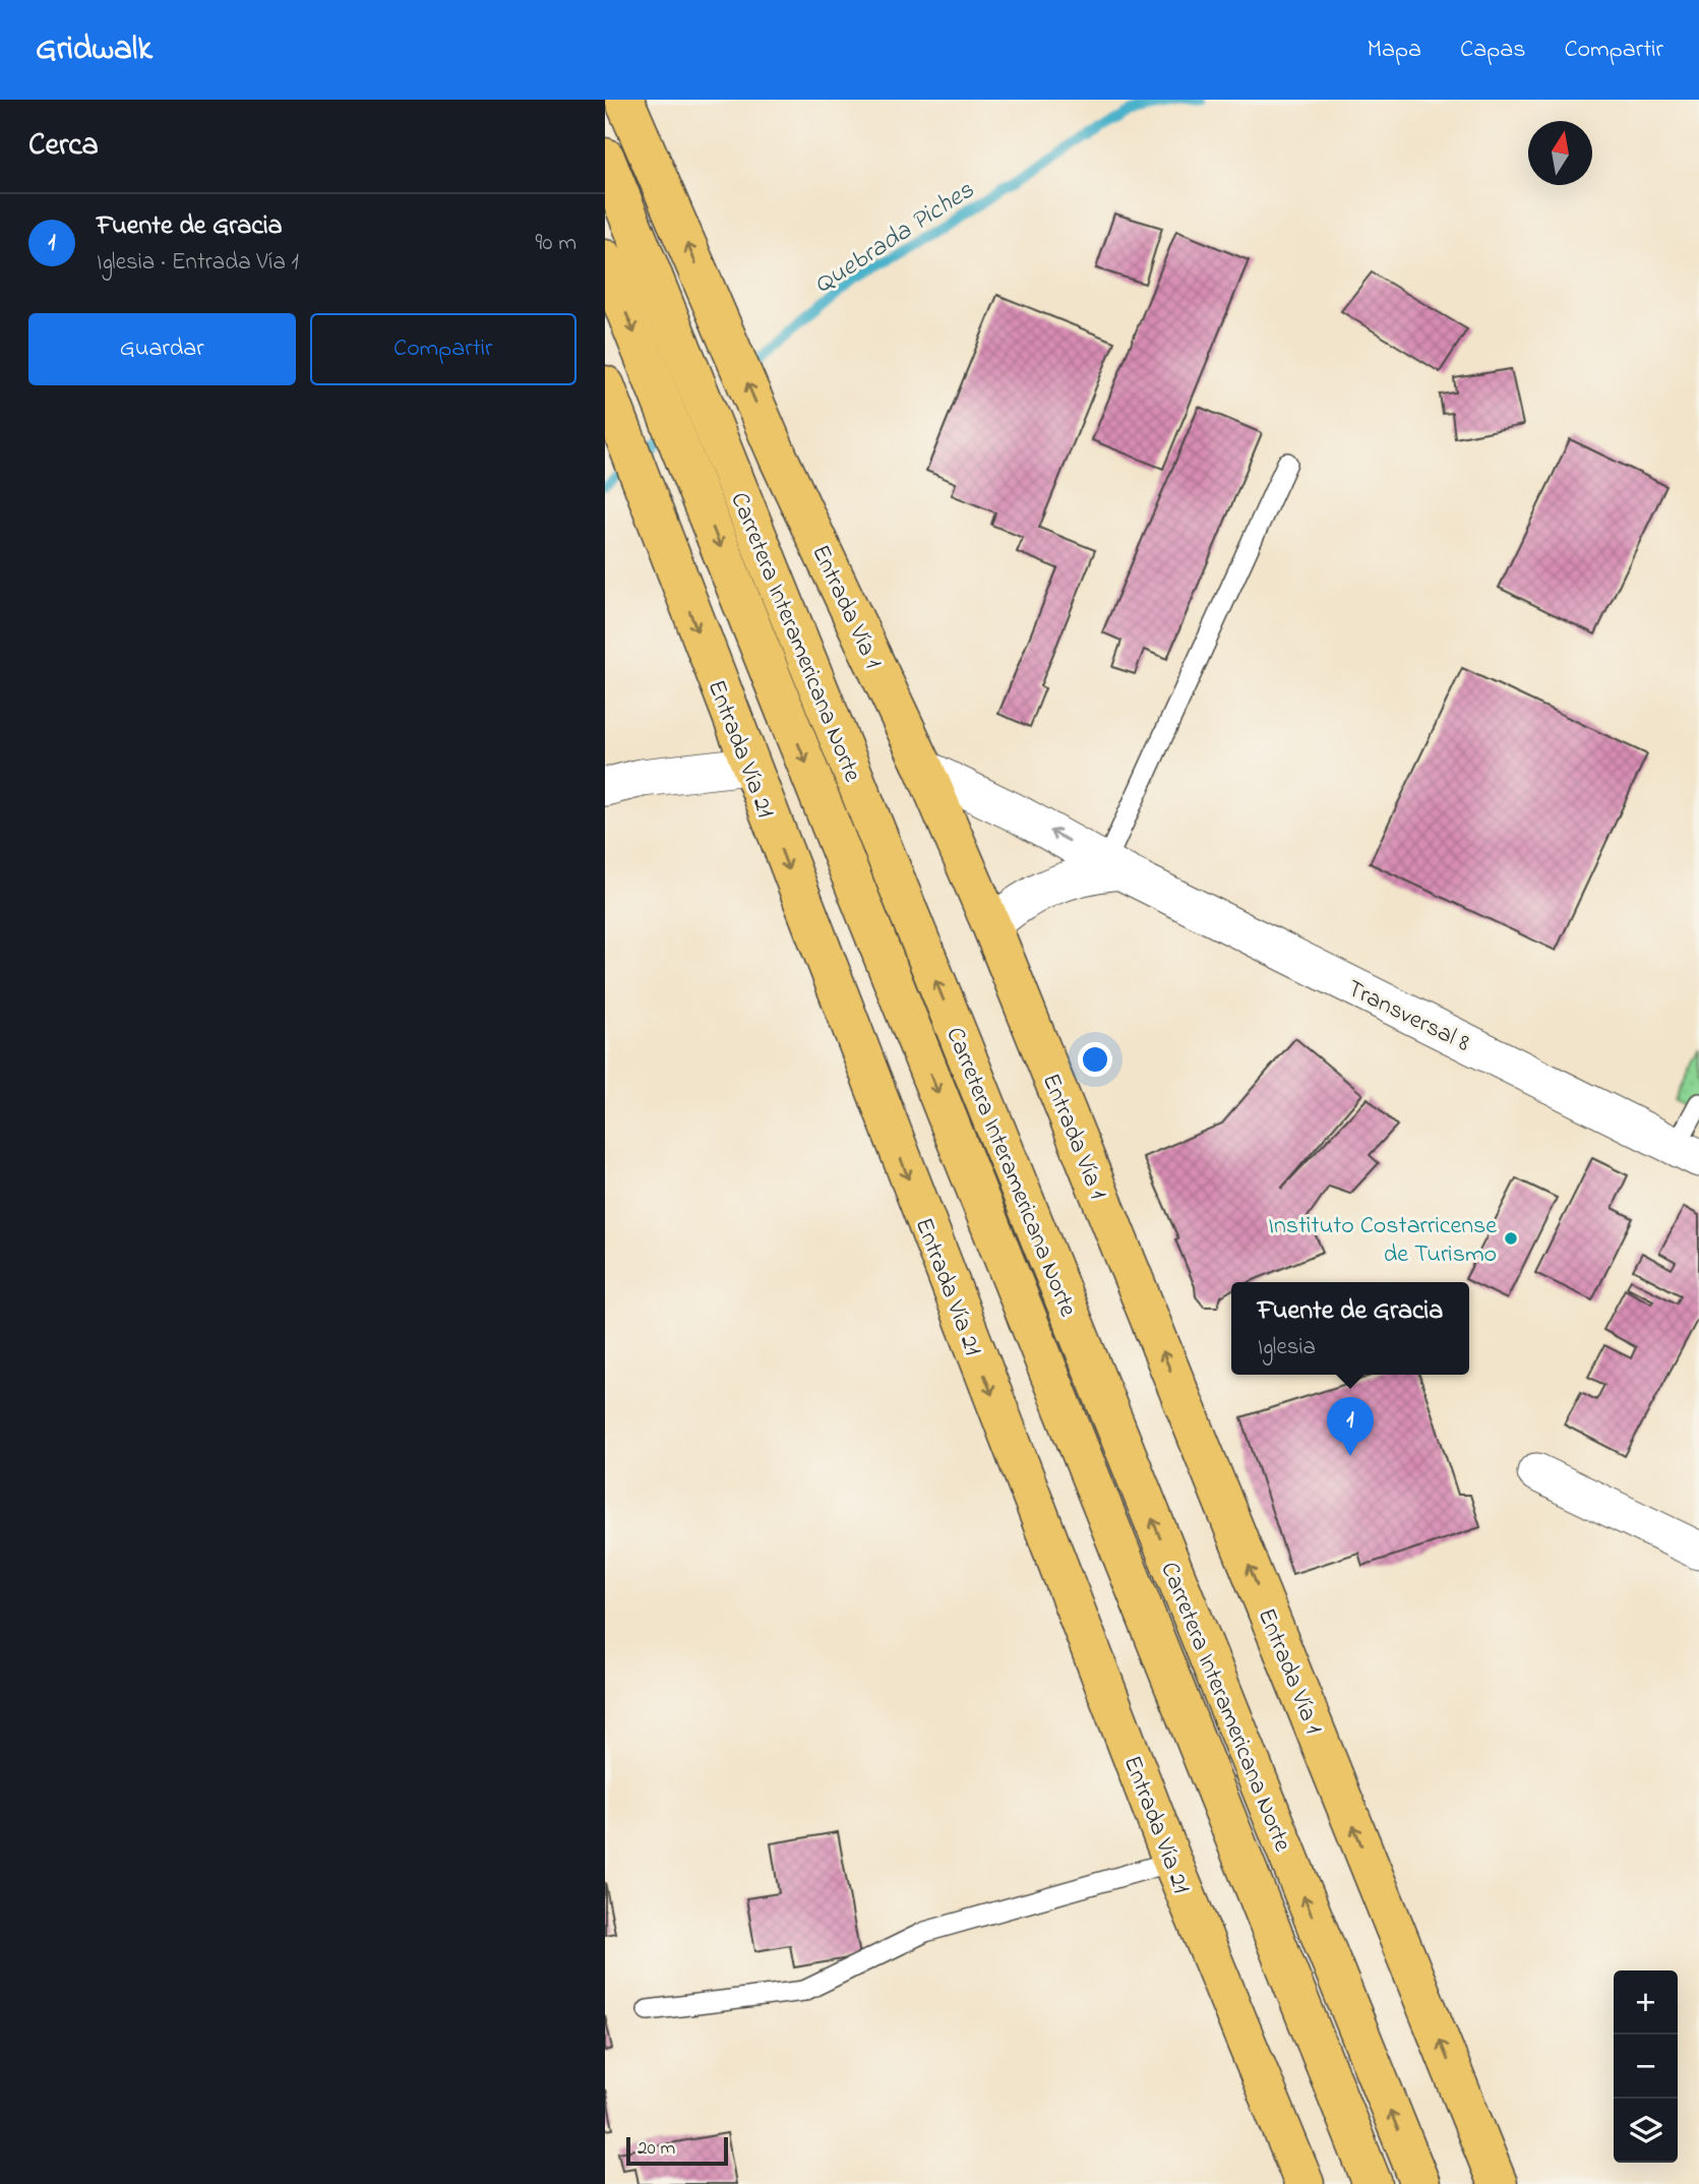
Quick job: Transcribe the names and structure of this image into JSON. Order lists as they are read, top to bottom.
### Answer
{
  "streets": {
    "main road": ["Entrada Vía 1", "Carretera Interamericana Norte", "Entrada Vía 21"],
    "street": ["Transversal 8"]
  },
  "crossings": [
    ["Entrada Vía 1", "Transversal 8"]
  ],
  "one_way": ["Entrada Vía 1", "Entrada Vía 21"],
  "water": ["Quebrada Piches"],
  "places": ["Instituto Costarricense de Turismo"],
  "scale_bar": "20 m",
  "north": "top",
  "page": {
    "header": "Gridwalk",
    "nav": ["Mapa", "Capas", "Compartir"],
    "heading": "Cerca",
    "list": [
      {
        "mark": "1",
        "name": "Fuente de Gracia",
        "note": "Iglesia · Entrada Vía 1",
        "value": "90 m"
      }
    ],
    "buttons": ["Guardar", "Compartir"],
    "popup": ["Fuente de Gracia", "Iglesia"],
    "pins": "1",
    "map_buttons": ["+", "−"],
    "scale": "20 m"
  }
}
